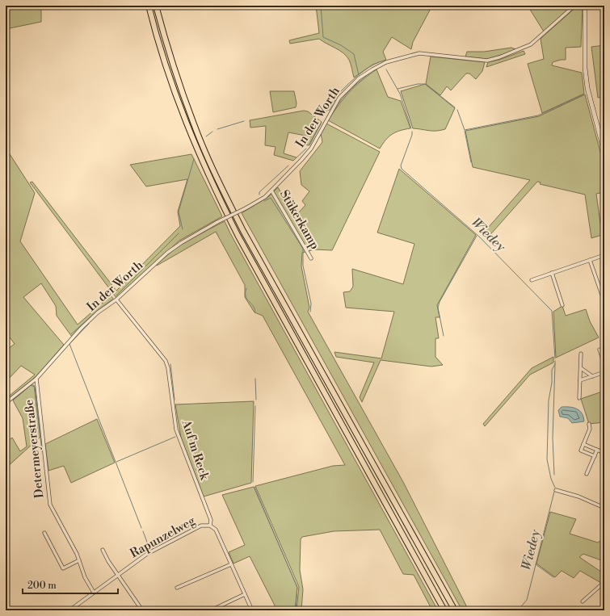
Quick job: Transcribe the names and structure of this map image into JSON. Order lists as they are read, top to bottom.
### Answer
{
  "streets": {
    "street": [
      "In der Worth",
      "Stükerkamp",
      "Determeyerstraße",
      "Auf'm Reck",
      "Rapunzelweg"
    ]
  },
  "crossings": [
    ["In der Worth", "Stükerkamp"],
    ["In der Worth", "Determeyerstraße"],
    ["In der Worth", "Auf'm Reck"],
    ["Determeyerstraße", "Rapunzelweg"],
    ["Auf'm Reck", "Rapunzelweg"]
  ],
  "water": ["Wiedey"],
  "scale_bar": "200 m"
}
